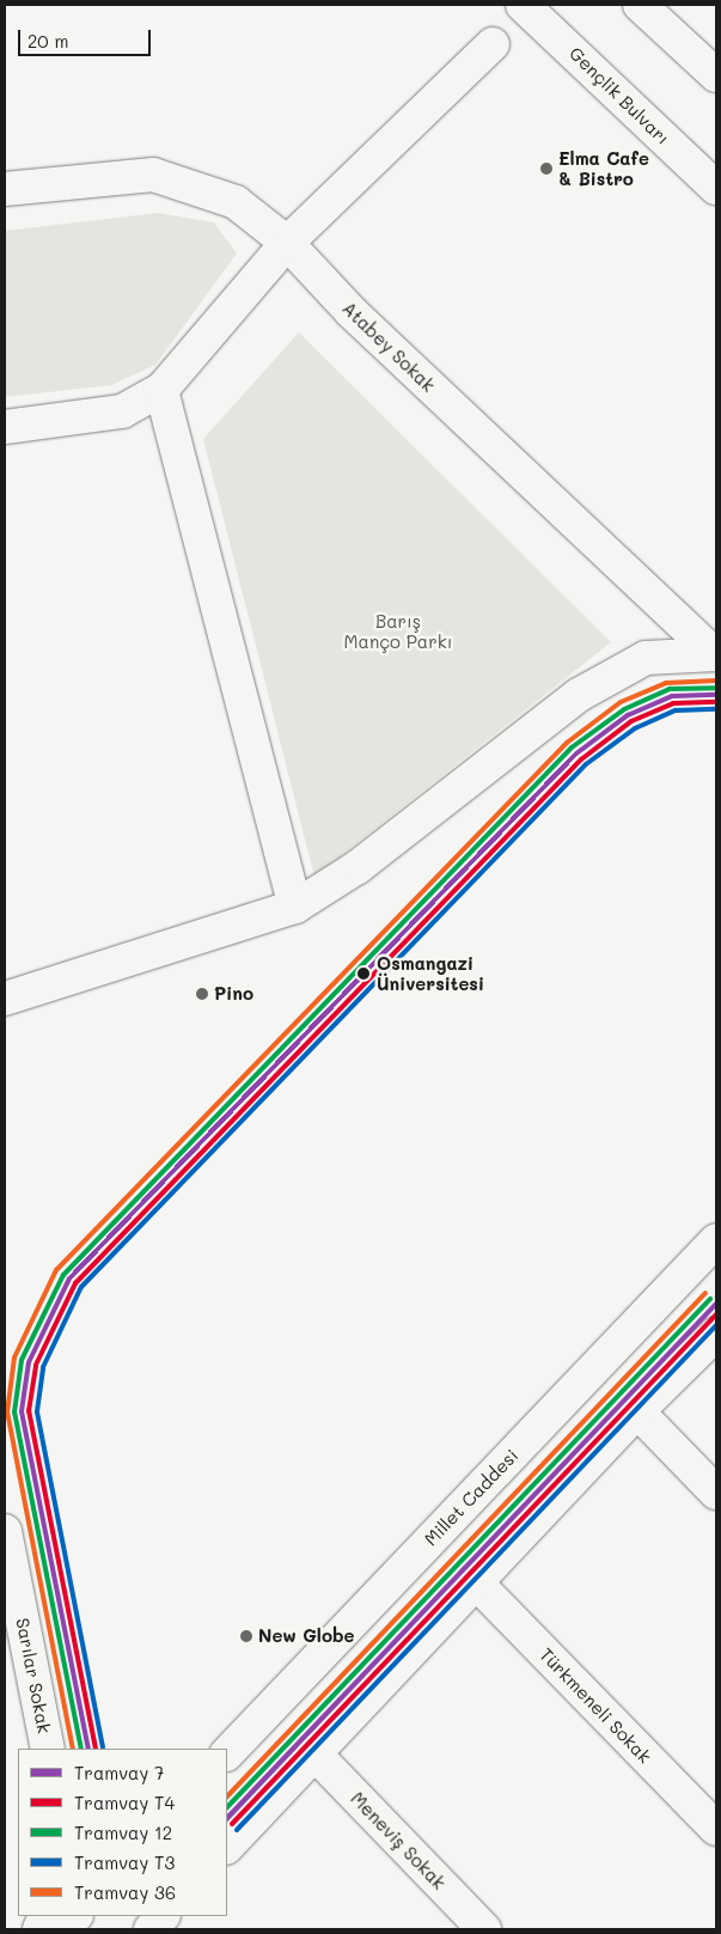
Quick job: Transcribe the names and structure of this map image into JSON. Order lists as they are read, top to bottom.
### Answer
{
  "streets": {
    "main road": [
      "Gençlik Bulvarı",
      "Atabey Sokak",
      "Millet Caddesi",
      "Sarılar Sokak",
      "Türkmeneli Sokak",
      "Meneviş Sokak"
    ]
  },
  "parks": ["Barış Manço Parkı"],
  "places": [
    "Elma Cafe & Bistro",
    "Osmangazi Üniversitesi",
    "Pino",
    "New Globe"
  ],
  "lines": [
    "tram line 36",
    "tram line 12",
    "tram line 7",
    "tram line T4",
    "tram line T3"
  ],
  "legend": [
    "Tramvay 7",
    "Tramvay T4",
    "Tramvay 12",
    "Tramvay T3",
    "Tramvay 36"
  ],
  "scale_bar": "20 m"
}
